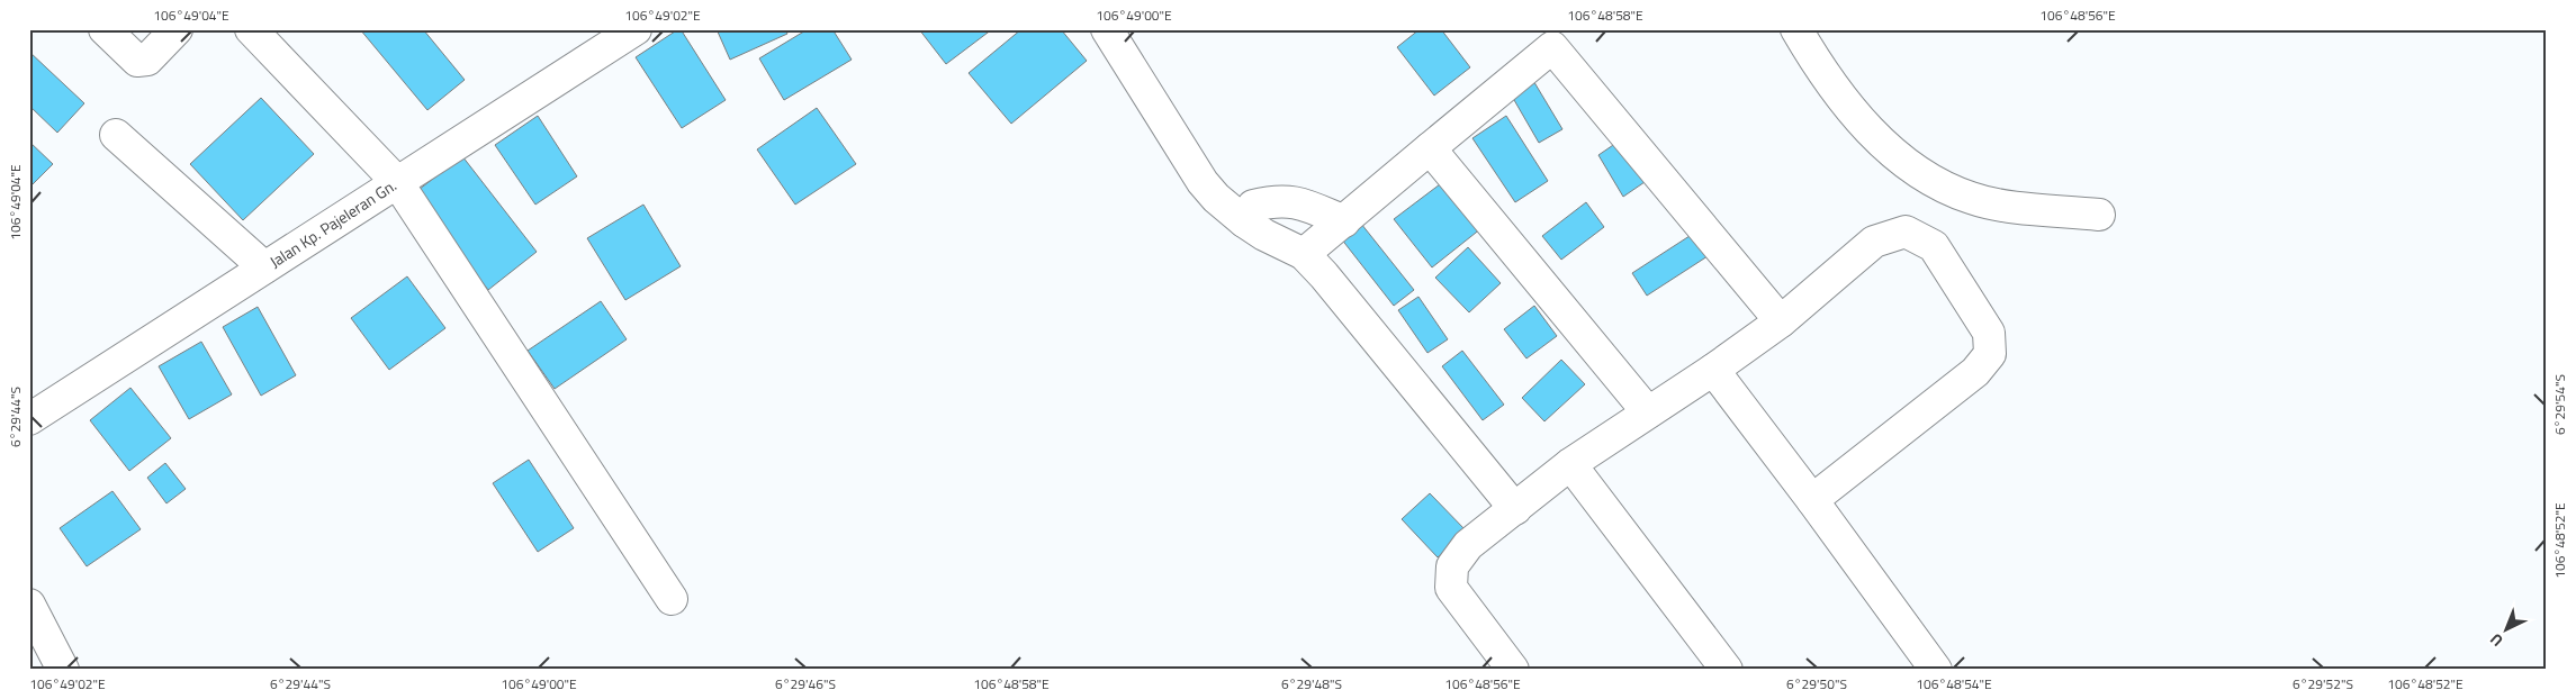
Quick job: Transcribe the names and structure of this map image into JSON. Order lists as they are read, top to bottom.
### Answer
{
  "streets": {
    "street": ["Jalan Kp. Pajeleran Gn."]
  },
  "north": "bottom left",
  "coordinates": [
    "106°49'04\"E",
    "106°49'02\"E",
    "106°49'00\"E",
    "106°48'58\"E",
    "106°48'56\"E",
    "6°29'54\"S",
    "6°29'44\"S",
    "106°48'52\"E",
    "6°29'46\"S",
    "6°29'48\"S",
    "6°29'50\"S",
    "106°48'54\"E",
    "6°29'52\"S"
  ]
}
